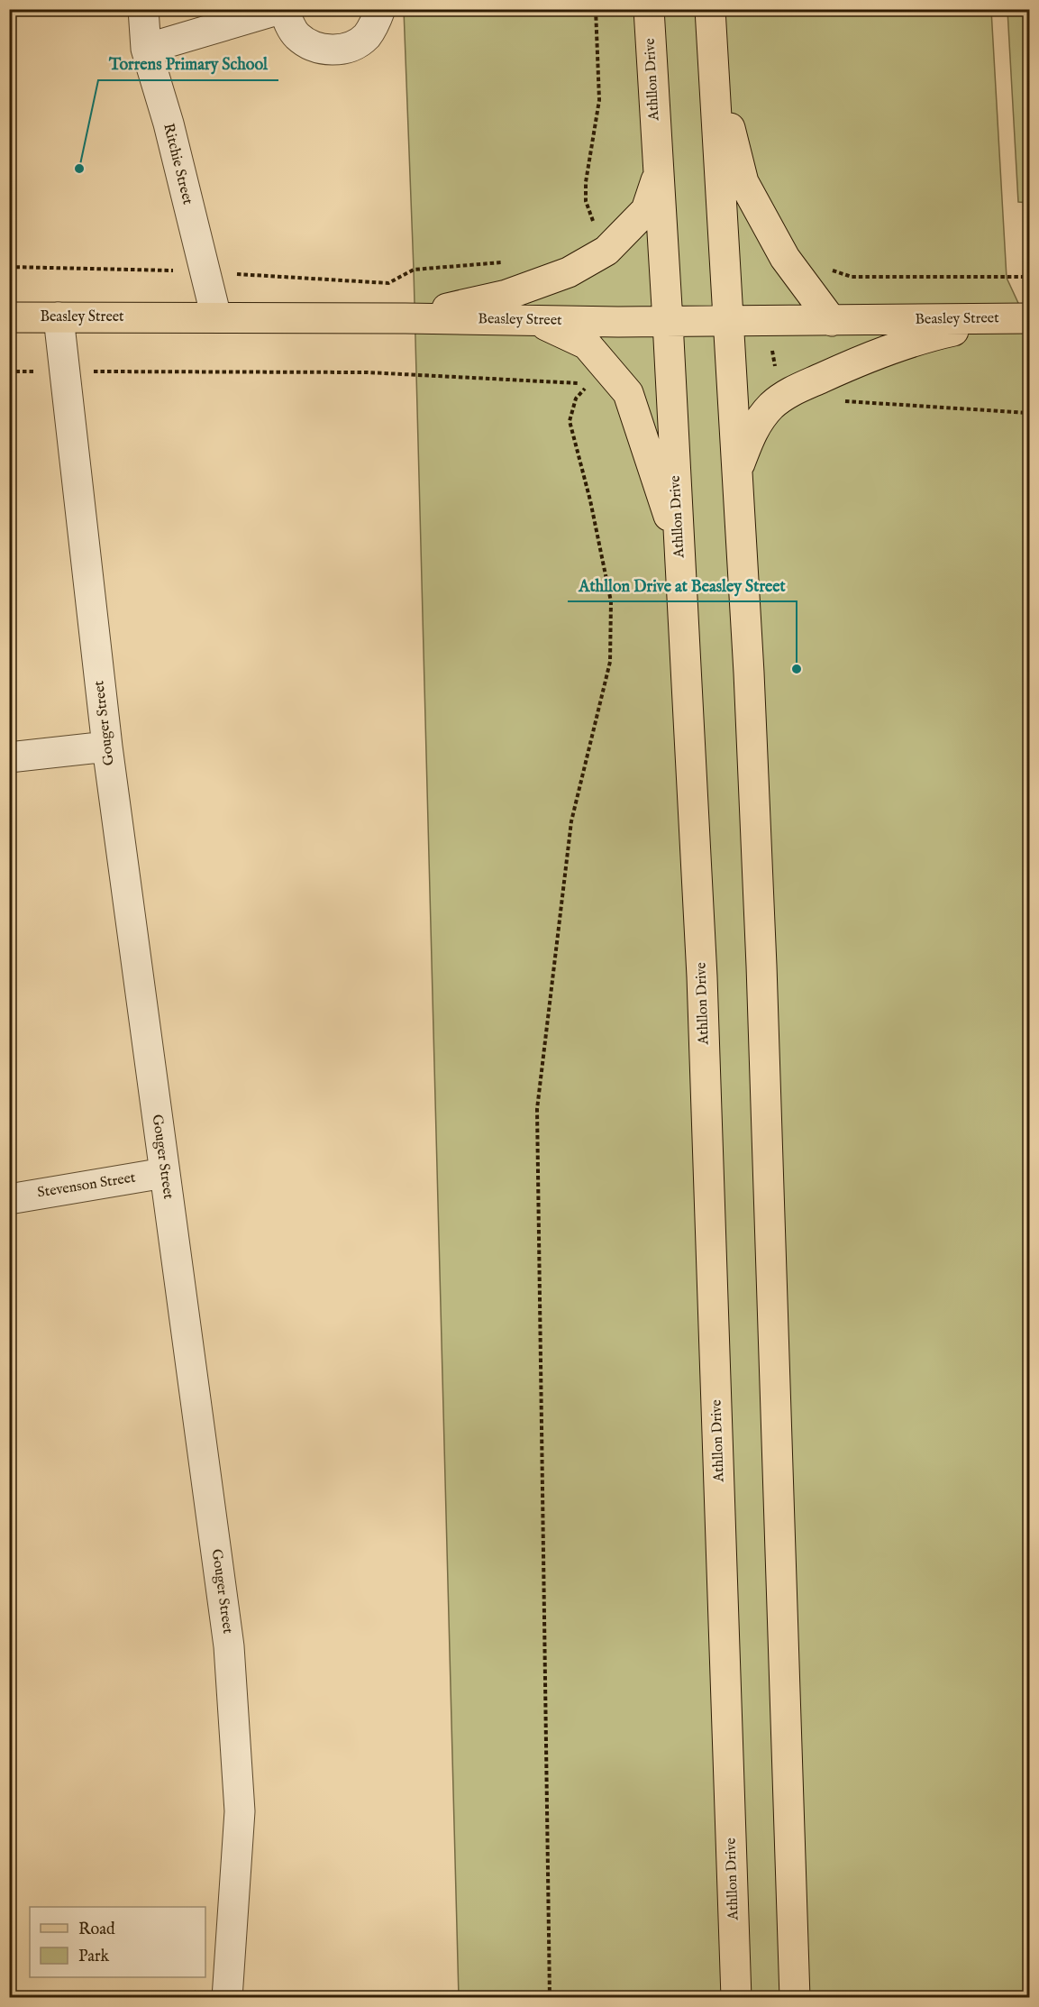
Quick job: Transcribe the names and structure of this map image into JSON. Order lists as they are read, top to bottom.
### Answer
{
  "streets": {
    "main road": ["Athllon Drive", "Beasley Street"],
    "street": ["Ritchie Street", "Gouger Street", "Stevenson Street"]
  },
  "crossings": [
    ["Athllon Drive", "Beasley Street"],
    ["Ritchie Street", "Beasley Street"],
    ["Beasley Street", "Gouger Street"],
    ["Gouger Street", "Stevenson Street"]
  ],
  "places": ["Torrens Primary School", "Athllon Drive at Beasley Street"],
  "legend": ["Road", "Park"]
}
